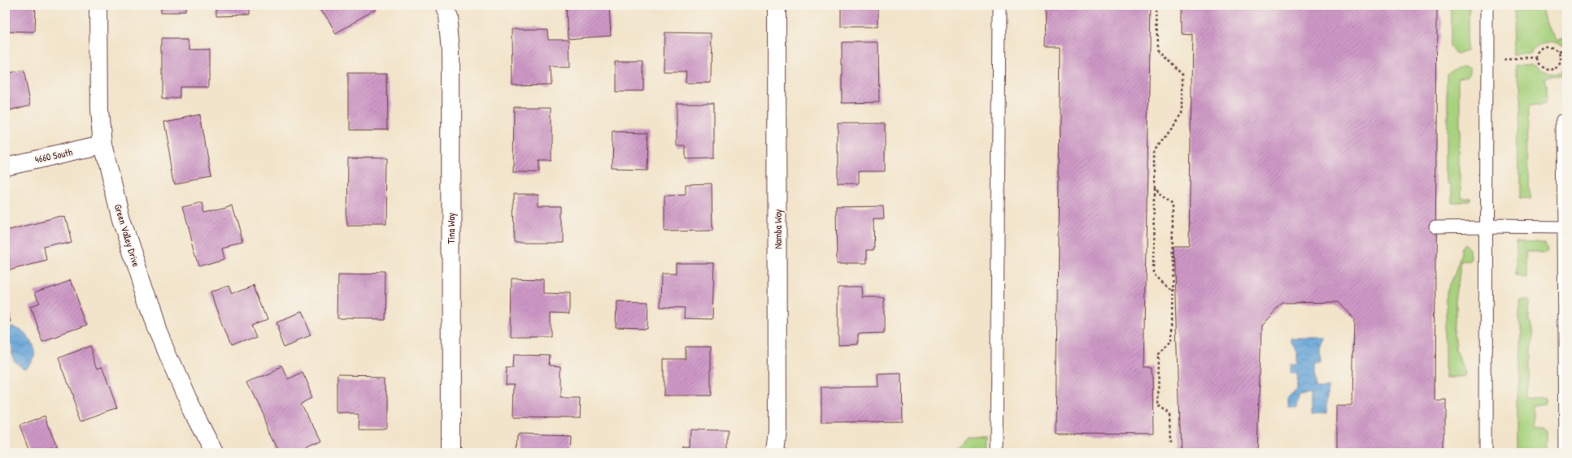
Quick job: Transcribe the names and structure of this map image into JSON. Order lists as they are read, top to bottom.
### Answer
{
  "streets": {
    "street": [
      "4660 South",
      "Tina Way",
      "Namba Way",
      "Green Valley Drive"
    ]
  },
  "crossings": [
    ["4660 South", "Green Valley Drive"]
  ]
}
